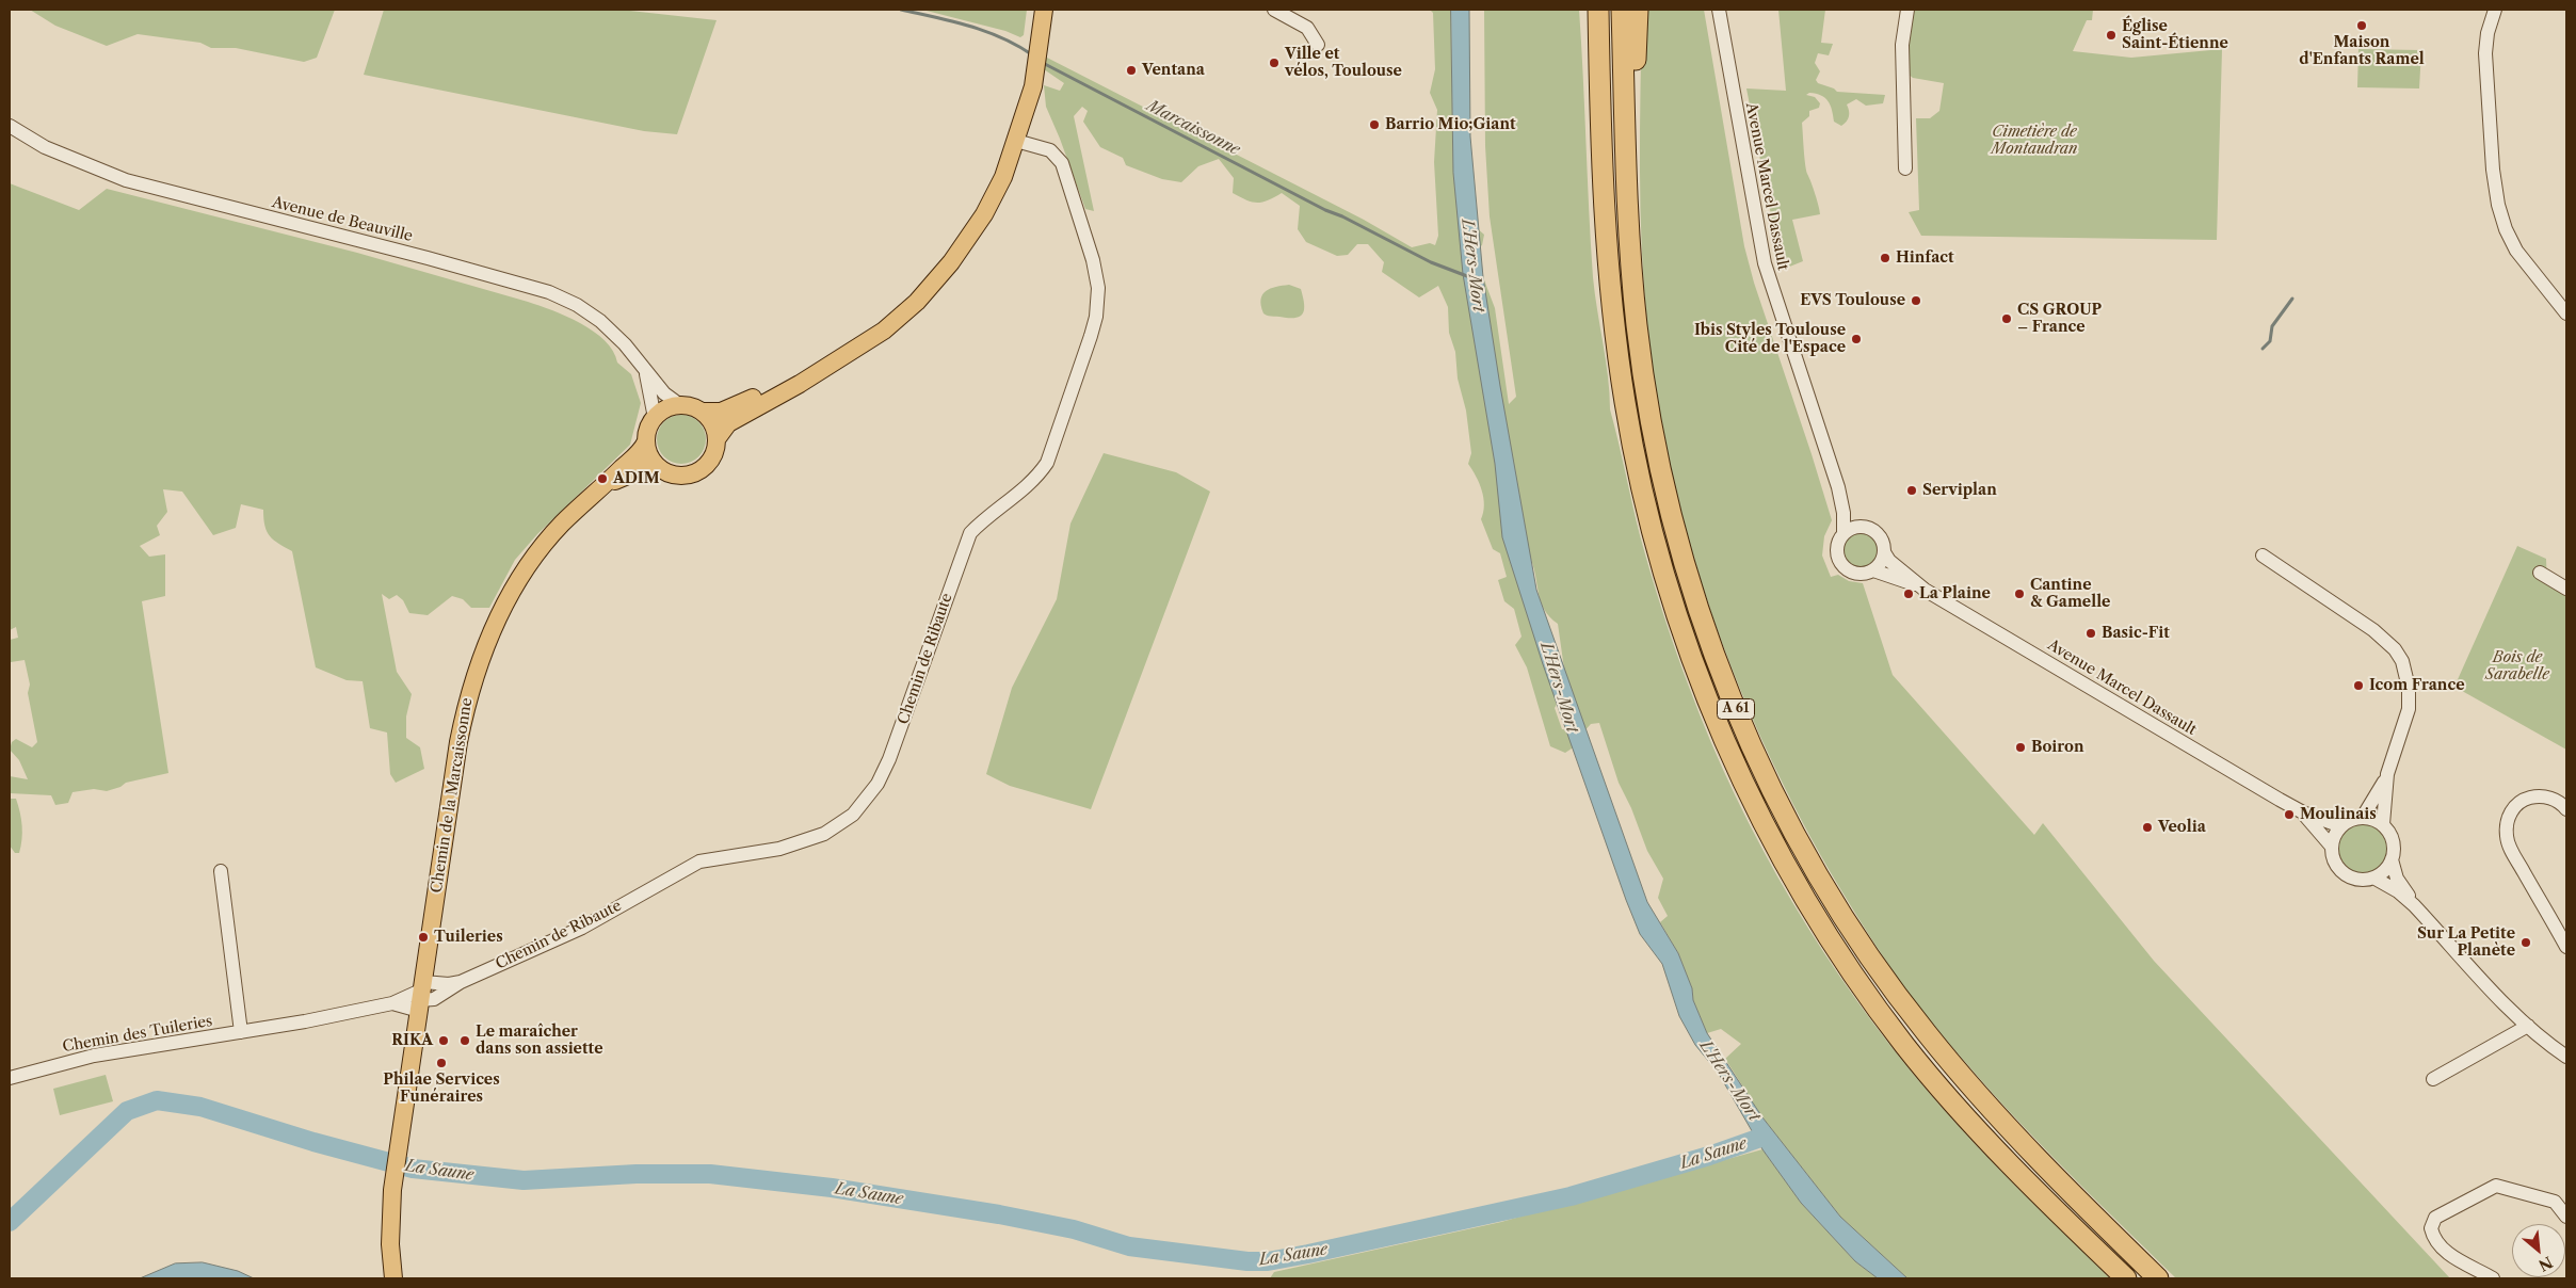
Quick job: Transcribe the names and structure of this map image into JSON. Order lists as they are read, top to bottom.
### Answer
{
  "streets": {
    "highway": ["A 61"],
    "main road": ["Chemin de la Marcaissonne"],
    "street": [
      "Avenue Marcel Dassault",
      "Avenue de Beauville",
      "Chemin de Ribaute",
      "Chemin des Tuileries"
    ]
  },
  "crossings": [
    ["Avenue de Beauville", "Chemin de la Marcaissonne"],
    ["Chemin de Ribaute", "Chemin de la Marcaissonne"],
    ["Chemin de Ribaute", "Chemin des Tuileries"],
    ["Chemin de la Marcaissonne", "Chemin des Tuileries"]
  ],
  "water": ["Marcaissonne", "L'Hers-Mort", "La Saune"],
  "parks": ["Cimetière de Montaudran", "Bois de Sarabelle"],
  "places": [
    "Maison d'Enfants Ramel",
    "Église Saint-Étienne",
    "Ville et vélos, Toulouse",
    "Ventana",
    "Barrio Mio;Giant",
    "Hinfact",
    "EVS Toulouse",
    "CS GROUP – France",
    "Ibis Styles Toulouse Cité de l'Espace",
    "ADIM",
    "Serviplan",
    "La Plaine",
    "Cantine & Gamelle",
    "Basic-Fit",
    "Icom France",
    "Boiron",
    "Moulinais",
    "Veolia",
    "Tuileries",
    "Sur La Petite Planète",
    "RIKA",
    "Le maraîcher dans son assiette",
    "Philae Services Funéraires"
  ],
  "north": "bottom right"
}
